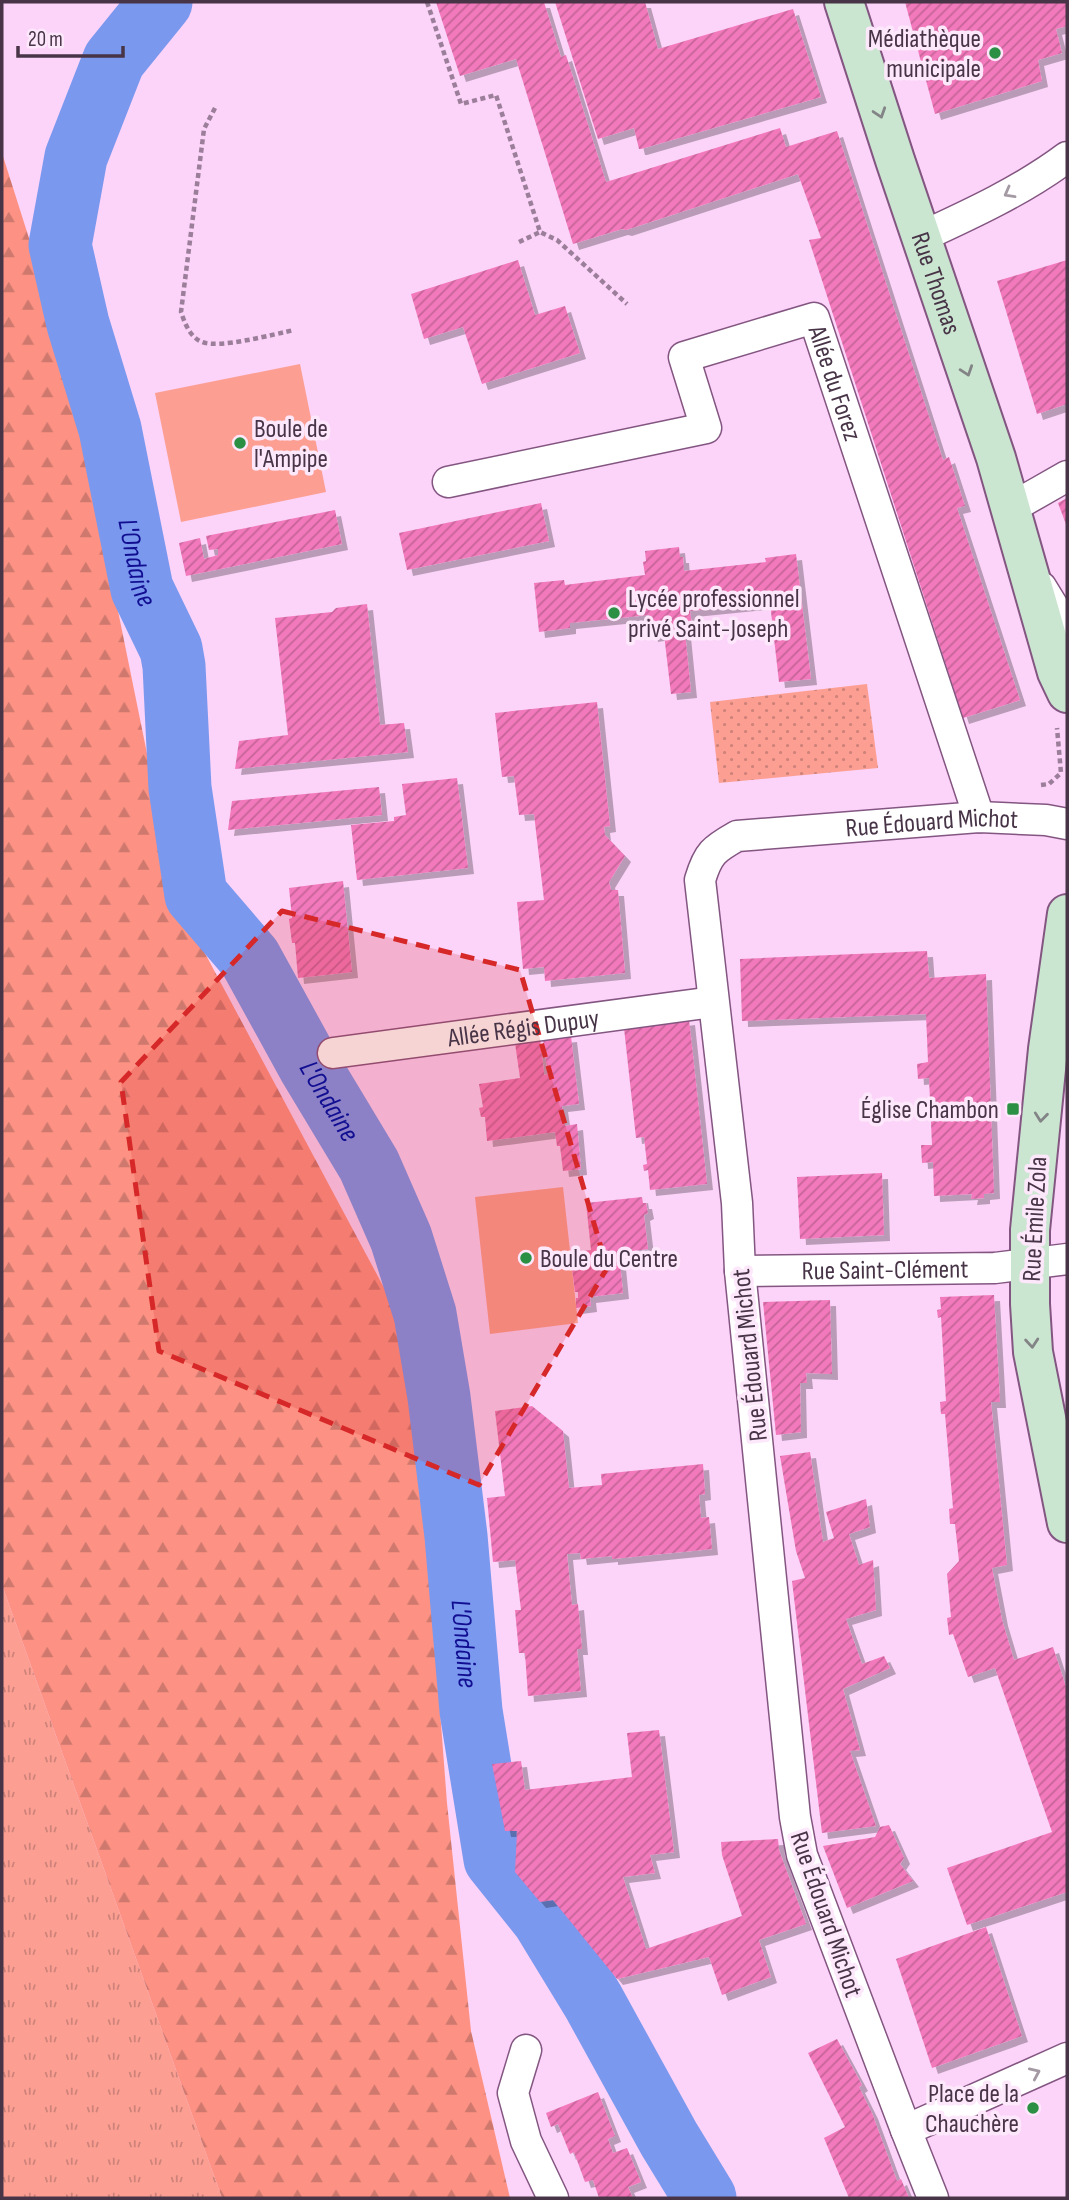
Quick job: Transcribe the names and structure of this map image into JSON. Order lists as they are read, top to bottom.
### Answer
{
  "streets": {
    "main road": ["Rue Thomas", "Rue Émile Zola"],
    "street": [
      "Allée du Forez",
      "Rue Édouard Michot",
      "Allée Régis Dupuy",
      "Rue Saint-Clément"
    ]
  },
  "crossings": [
    ["Allée du Forez", "Rue Édouard Michot"],
    ["Rue Édouard Michot", "Allée Régis Dupuy"],
    ["Rue Édouard Michot", "Rue Saint-Clément"],
    ["Rue Émile Zola", "Rue Saint-Clément"]
  ],
  "one_way": ["Rue Thomas", "Rue Émile Zola"],
  "water": ["L'Ondaine"],
  "places": {
    "other": [
      "Médiathèque municipale",
      "Boule de l'Ampipe",
      "Lycée professionnel privé Saint-Joseph",
      "Boule du Centre",
      "Place de la Chauchère"
    ],
    "transit": ["Église Chambon"]
  },
  "scale_bar": "20 m"
}
